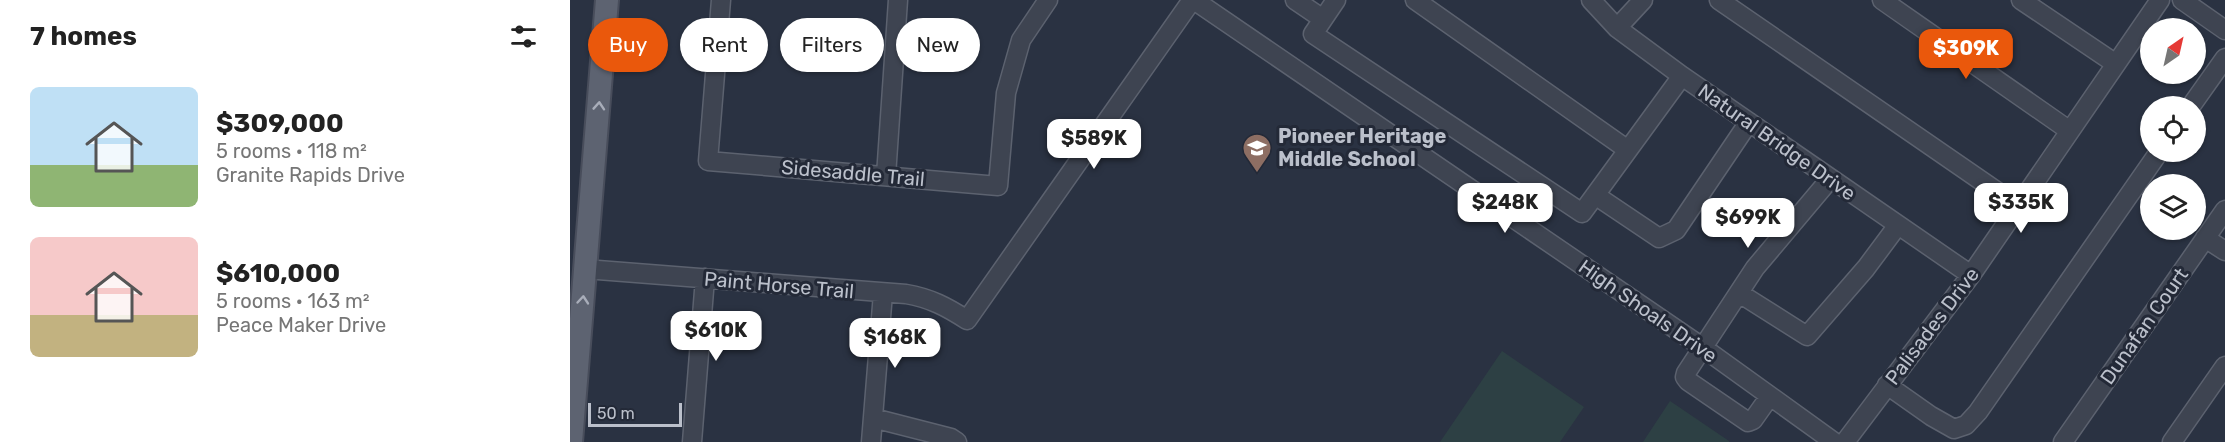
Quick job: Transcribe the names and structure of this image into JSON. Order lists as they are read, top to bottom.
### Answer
{
  "streets": {
    "street": [
      "Natural Bridge Drive",
      "Sidesaddle Trail",
      "Paint Horse Trail",
      "High Shoals Drive",
      "Palisades Drive",
      "Dunafan Court"
    ]
  },
  "crossings": [
    ["Natural Bridge Drive", "Palisades Drive"],
    ["Paint Horse Trail", "High Shoals Drive"]
  ],
  "places": {
    "school or university": ["Pioneer Heritage Middle School"]
  },
  "scale_bar": "50 m",
  "north": "top right",
  "page": {
    "heading": "7 homes",
    "chip": [
      "Buy",
      "Rent",
      "Filters",
      "New"
    ],
    "price": [
      "$309K",
      "$589K",
      "$248K",
      "$335K",
      "$699K",
      "$610K",
      "$168K"
    ],
    "list": [
      {
        "name": "$309,000",
        "note": "5 rooms · 118 m² · Granite Rapids Drive"
      },
      {
        "name": "$610,000",
        "note": "5 rooms · 163 m² · Peace Maker Drive"
      }
    ],
    "scale": "50 m"
  }
}
